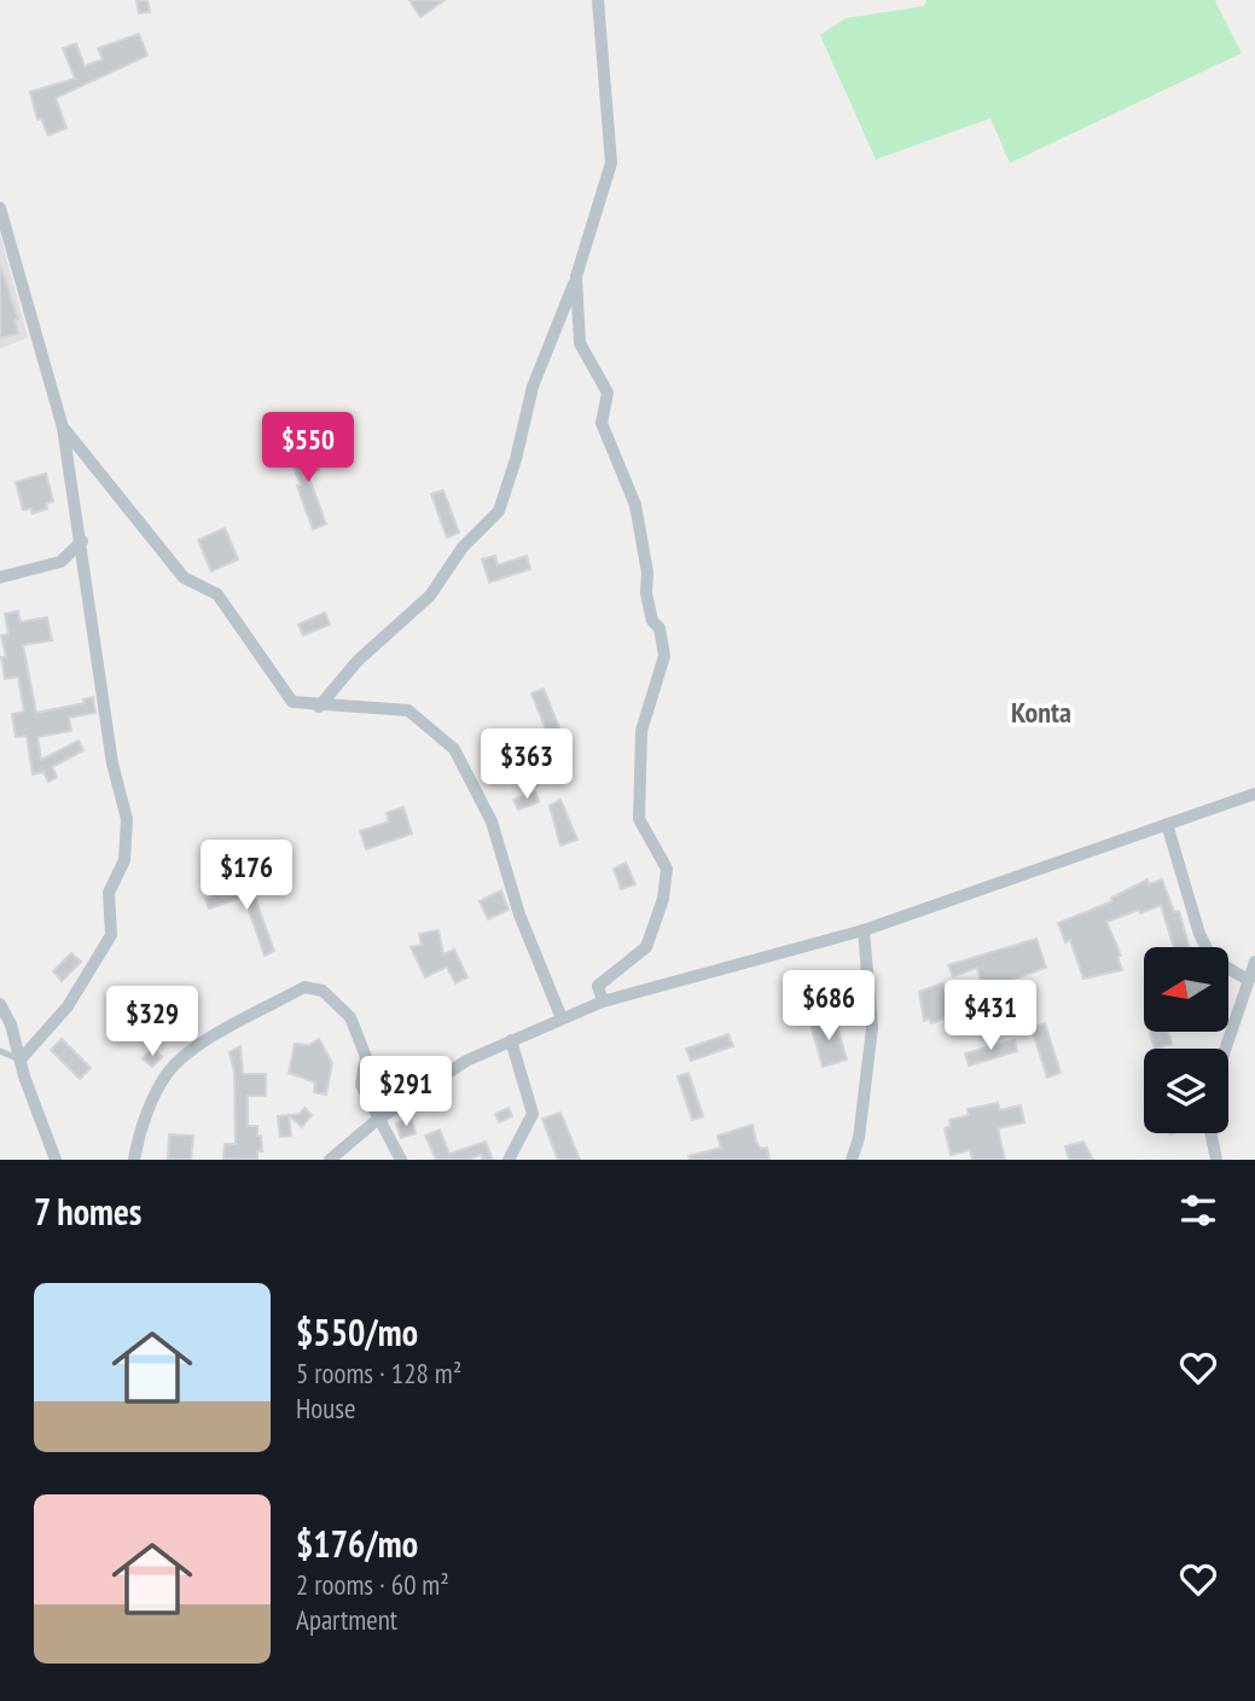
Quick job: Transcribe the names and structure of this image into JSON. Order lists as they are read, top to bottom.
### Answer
{
  "districts": ["Konta"],
  "north": "left",
  "page": {
    "price": [
      "$550",
      "$363",
      "$176",
      "$686",
      "$431",
      "$329",
      "$291"
    ],
    "heading": "7 homes",
    "list": [
      {
        "name": "$550/mo",
        "note": "5 rooms · 128 m² · House"
      },
      {
        "name": "$176/mo",
        "note": "2 rooms · 60 m² · Apartment"
      }
    ]
  }
}
